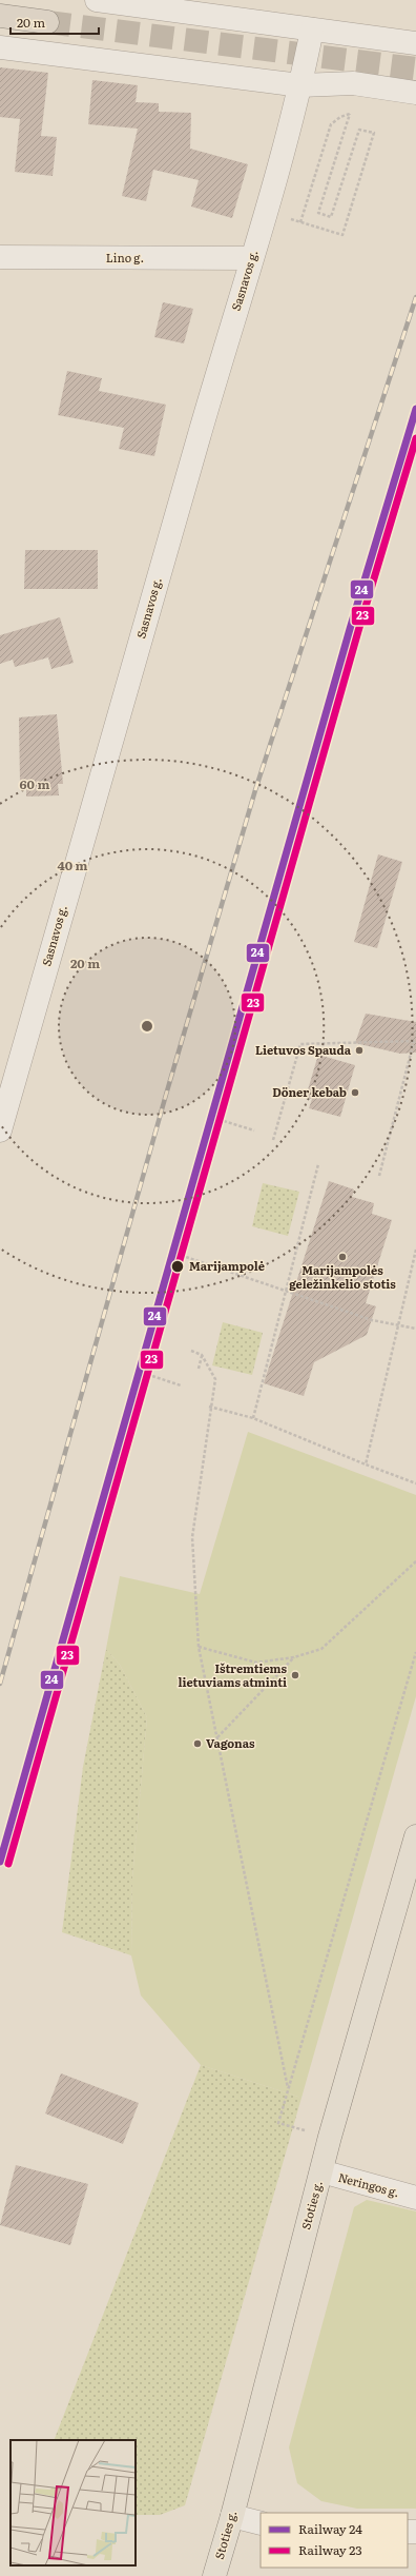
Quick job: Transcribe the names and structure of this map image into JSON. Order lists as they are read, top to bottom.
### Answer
{
  "streets": {
    "main road": ["Stoties g."],
    "street": ["Lino g.", "Sasnavos g.", "Neringos g."]
  },
  "crossings": [
    ["Lino g.", "Sasnavos g."],
    ["Neringos g.", "Stoties g."]
  ],
  "places": [
    "Lietuvos Spauda",
    "Döner kebab",
    "Marijampolės geležinkelio stotis",
    "Marijampolė",
    "Ištremtiems lietuviams atminti",
    "Vagonas"
  ],
  "lines": ["rail line 24", "rail line 23"],
  "legend": ["Railway 24", "Railway 23"],
  "scale_bar": "20 m",
  "rings": ["60 m", "40 m", "20 m"]
}
